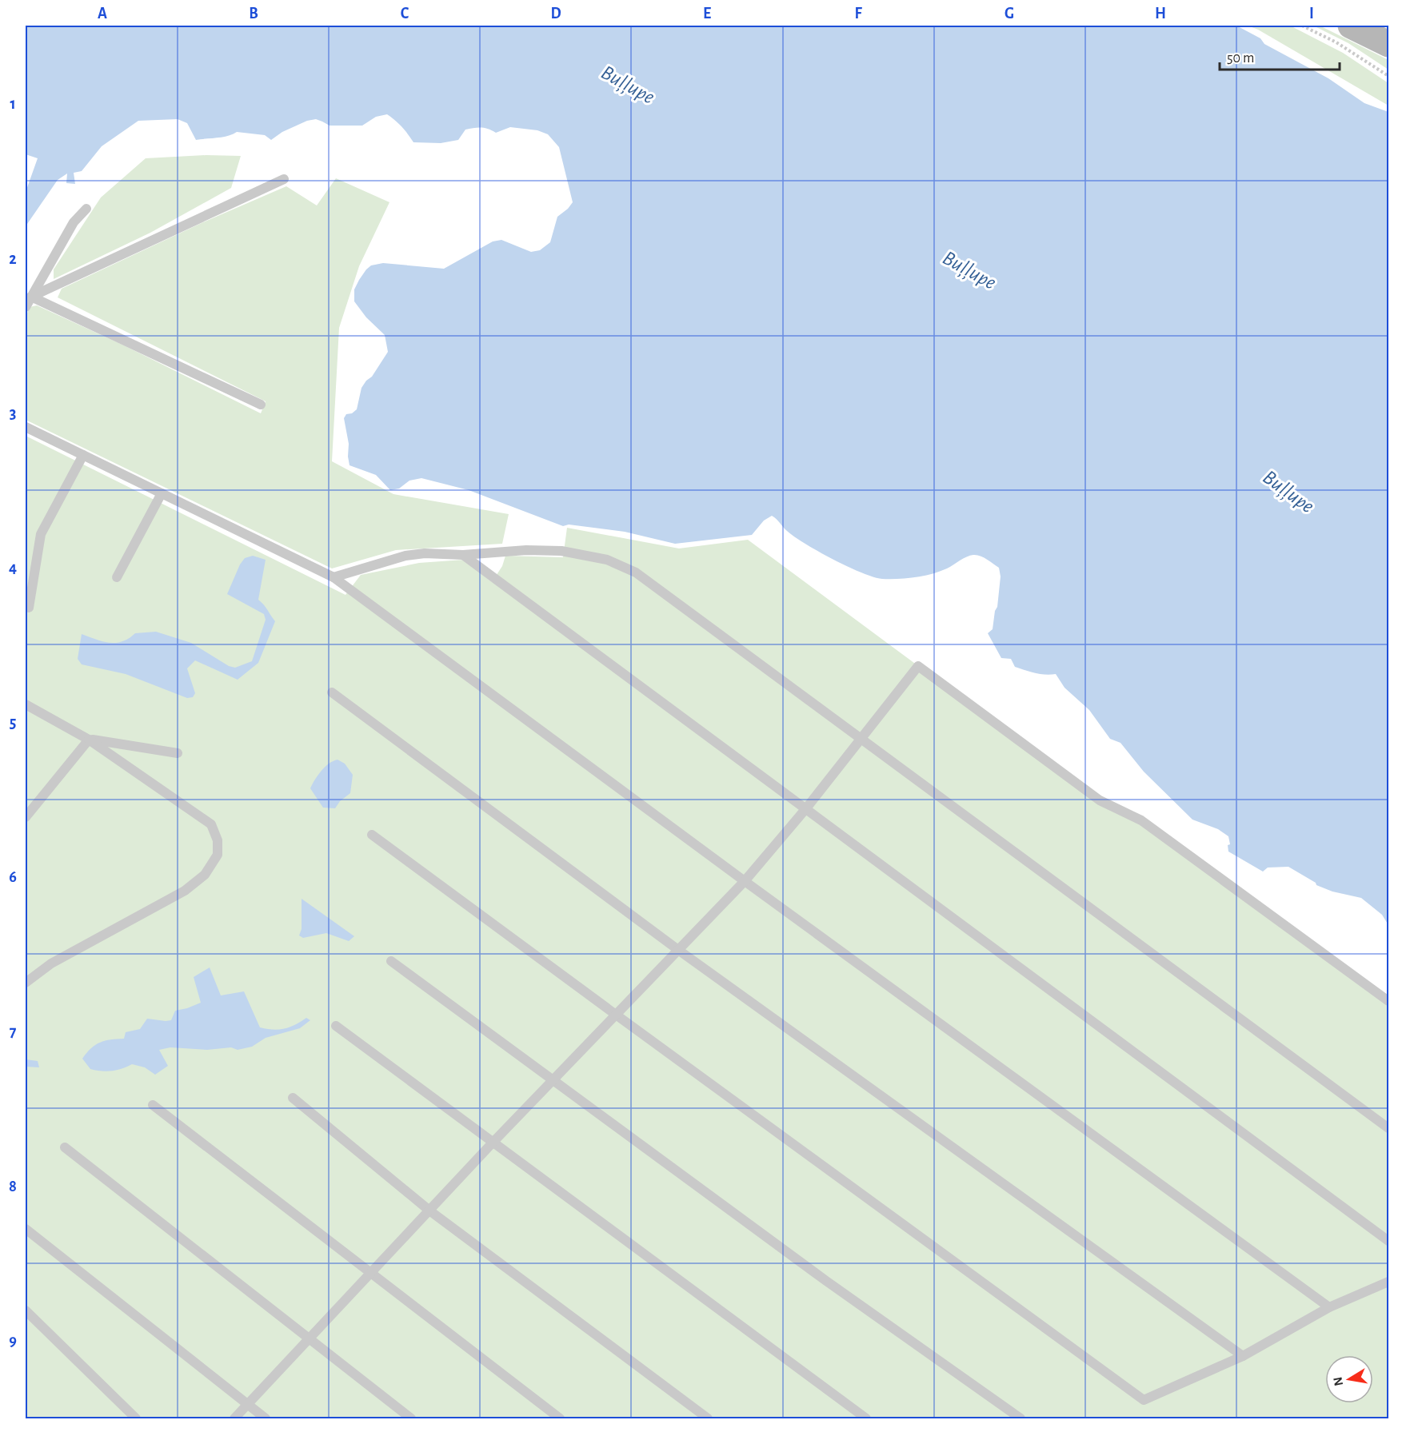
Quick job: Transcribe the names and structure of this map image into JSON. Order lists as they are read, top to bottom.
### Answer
{
  "water": ["Buļļupe"],
  "scale_bar": "50 m",
  "north": "left",
  "grid": {
    "columns": [
      "A",
      "B",
      "C",
      "D",
      "E",
      "F",
      "G",
      "H",
      "I"
    ],
    "rows": [
      "1",
      "2",
      "3",
      "4",
      "5",
      "6",
      "7",
      "8",
      "9"
    ]
  }
}
